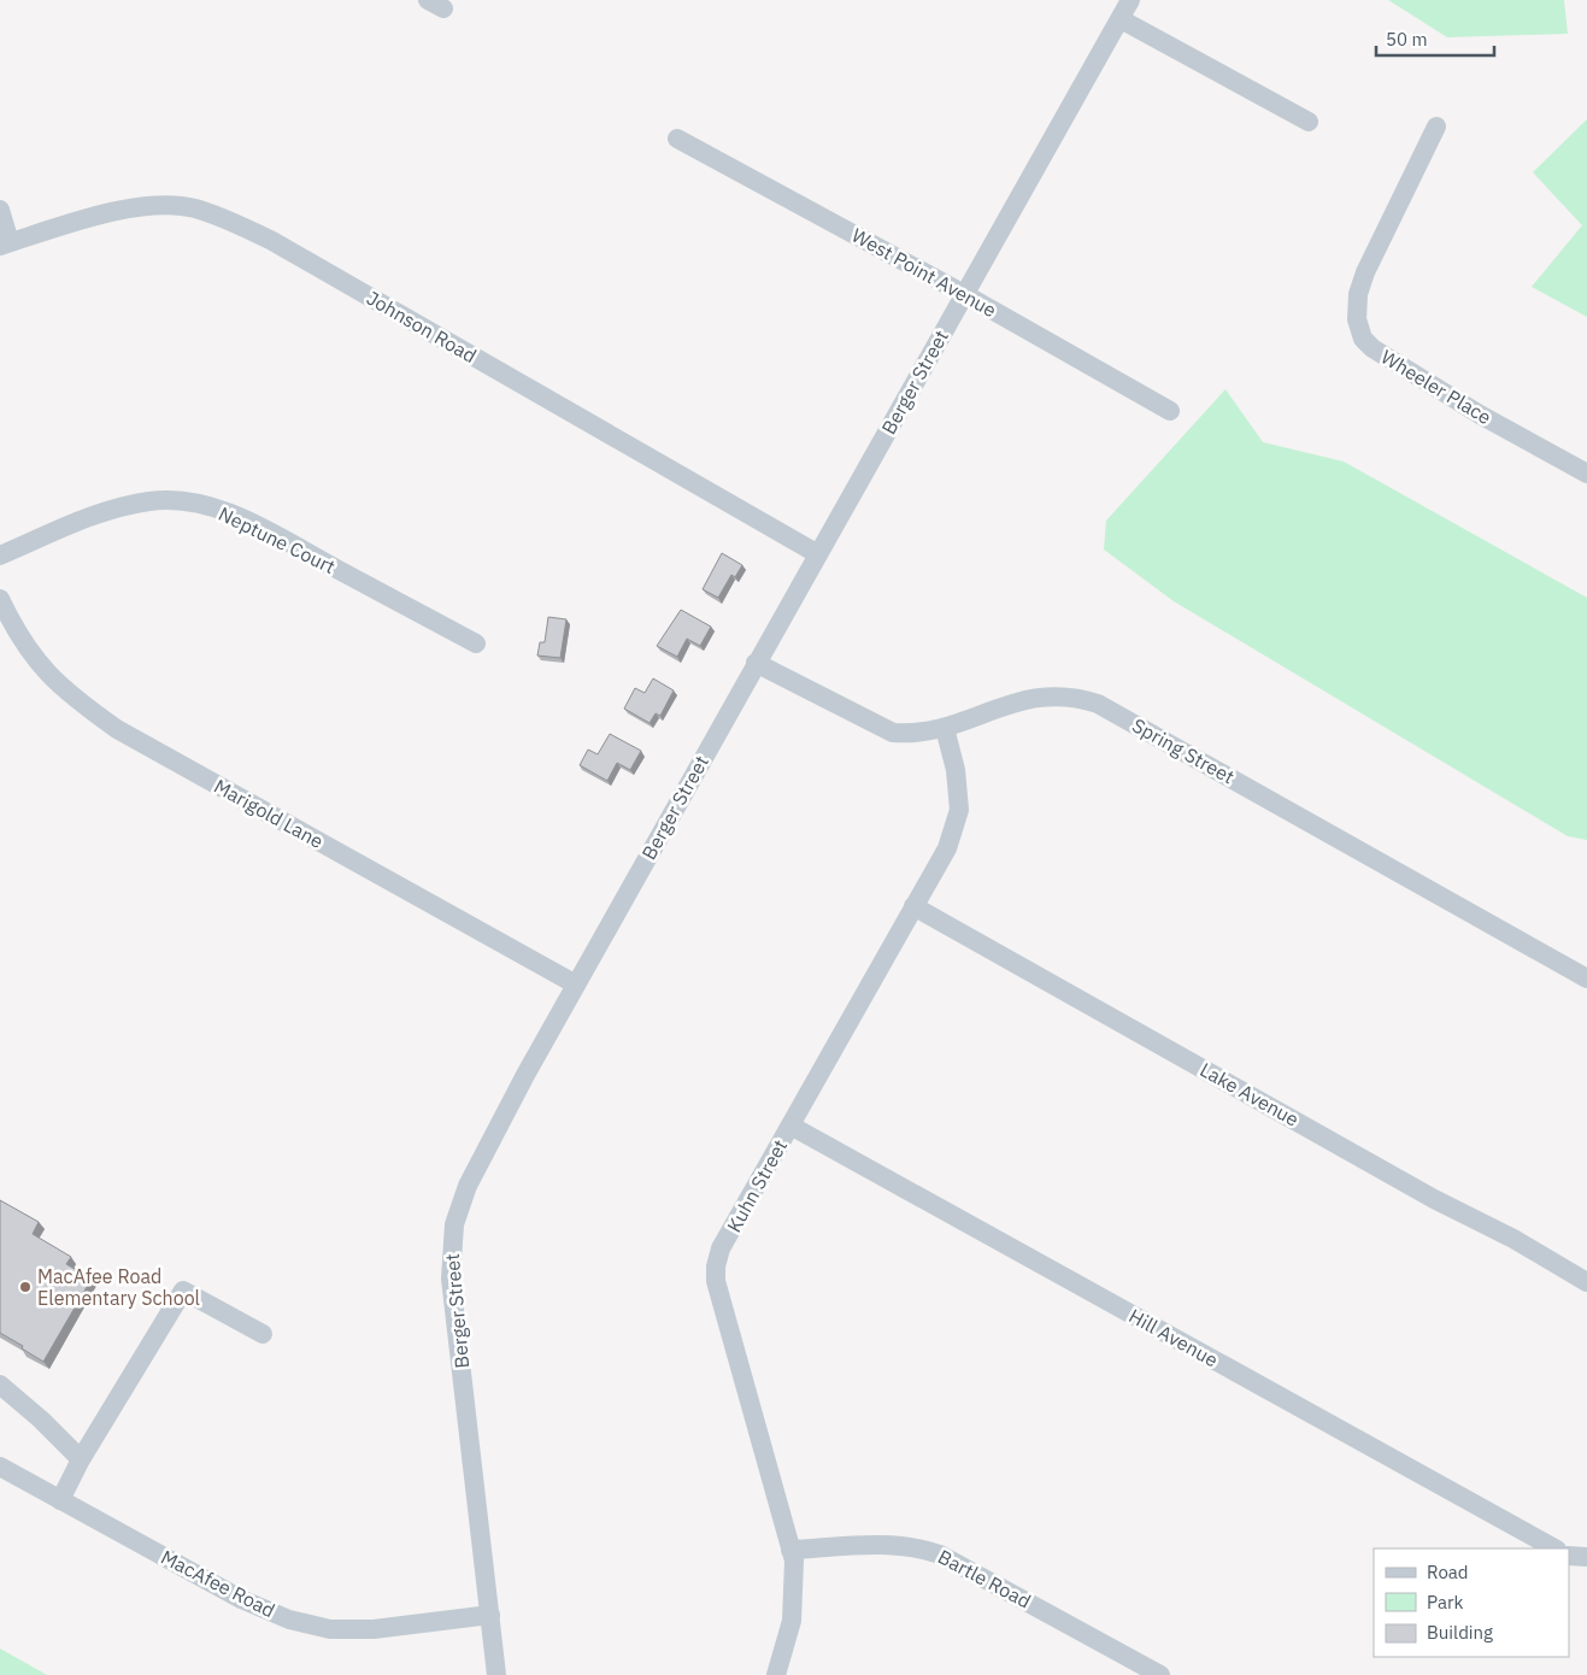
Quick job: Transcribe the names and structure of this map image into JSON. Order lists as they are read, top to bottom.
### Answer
{
  "streets": {
    "street": [
      "West Point Avenue",
      "Johnson Road",
      "Berger Street",
      "Wheeler Place",
      "Neptune Court",
      "Spring Street",
      "Marigold Lane",
      "Lake Avenue",
      "Kuhn Street",
      "Hill Avenue",
      "Bartle Road",
      "MacAfee Road"
    ]
  },
  "crossings": [
    ["West Point Avenue", "Berger Street"],
    ["Johnson Road", "Berger Street"],
    ["Berger Street", "Spring Street"],
    ["Berger Street", "Marigold Lane"],
    ["Berger Street", "MacAfee Road"],
    ["Spring Street", "Kuhn Street"],
    ["Lake Avenue", "Kuhn Street"],
    ["Kuhn Street", "Hill Avenue"],
    ["Kuhn Street", "Bartle Road"]
  ],
  "places": ["MacAfee Road Elementary School"],
  "legend": ["Road", "Park", "Building"],
  "scale_bar": "50 m"
}
